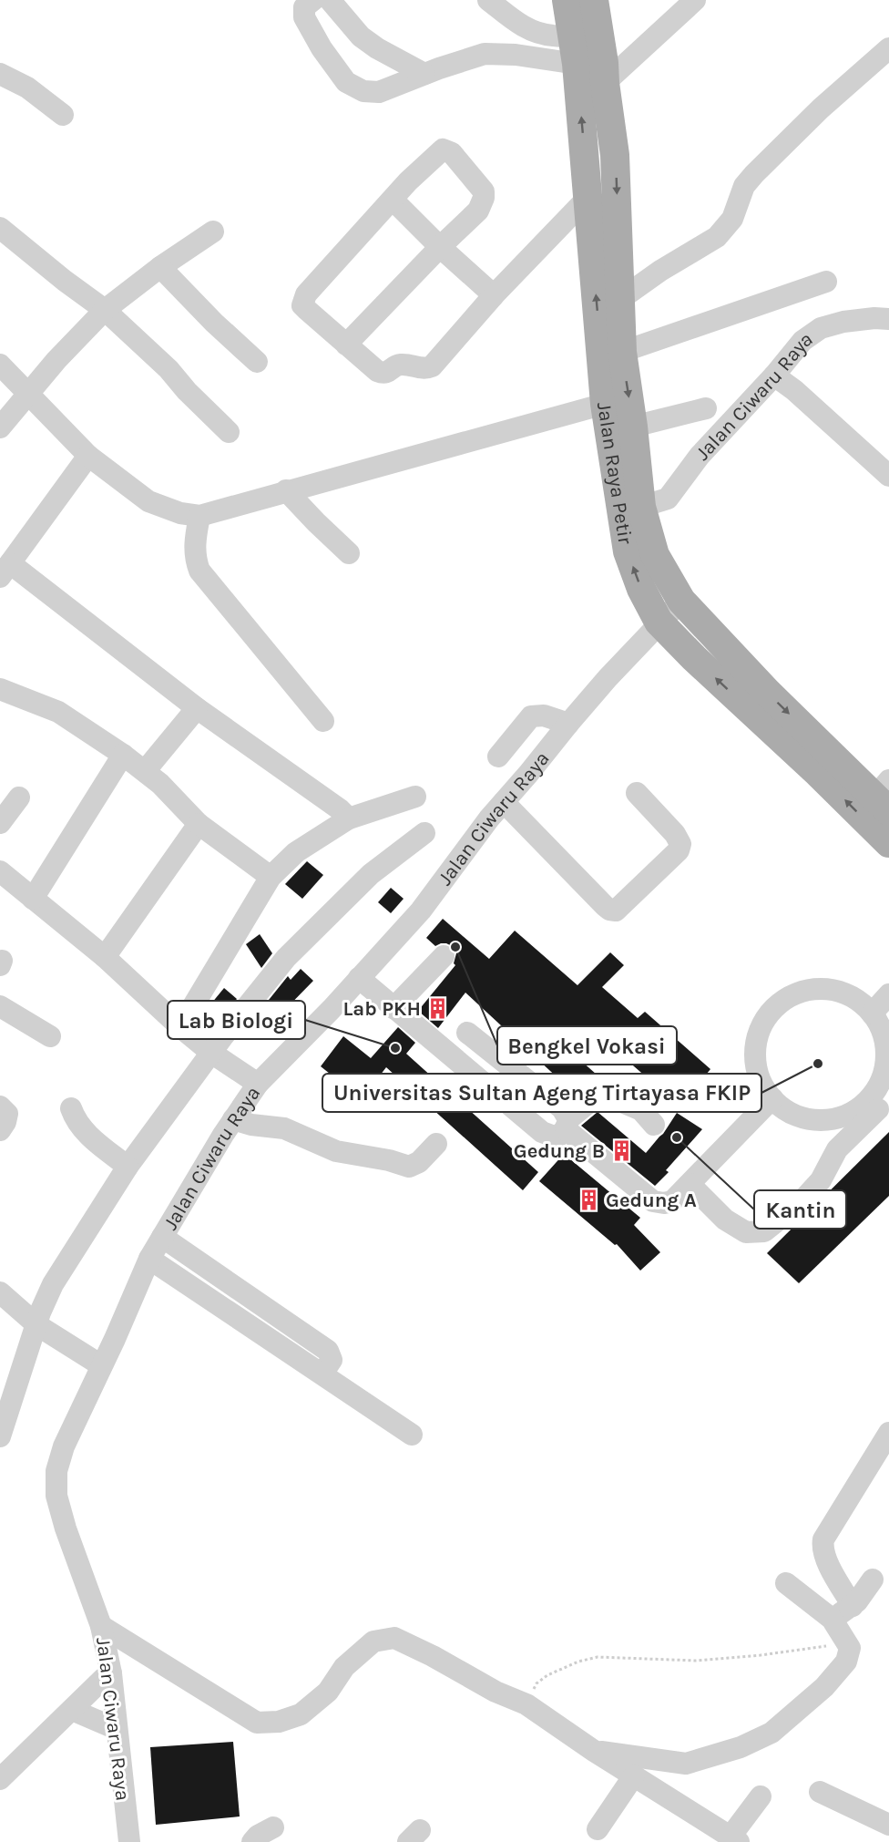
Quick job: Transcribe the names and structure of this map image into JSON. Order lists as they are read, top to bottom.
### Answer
{
  "streets": {
    "main road": ["Jalan Raya Petir"],
    "street": ["Jalan Ciwaru Raya"]
  },
  "crossings": [
    ["Jalan Ciwaru Raya", "Jalan Raya Petir"]
  ],
  "places": {
    "other": [
      "Bengkel Vokasi",
      "Lab Biologi",
      "Universitas Sultan Ageng Tirtayasa FKIP",
      "Kantin"
    ],
    "building": ["Lab PKH", "Gedung B", "Gedung A"]
  }
}
